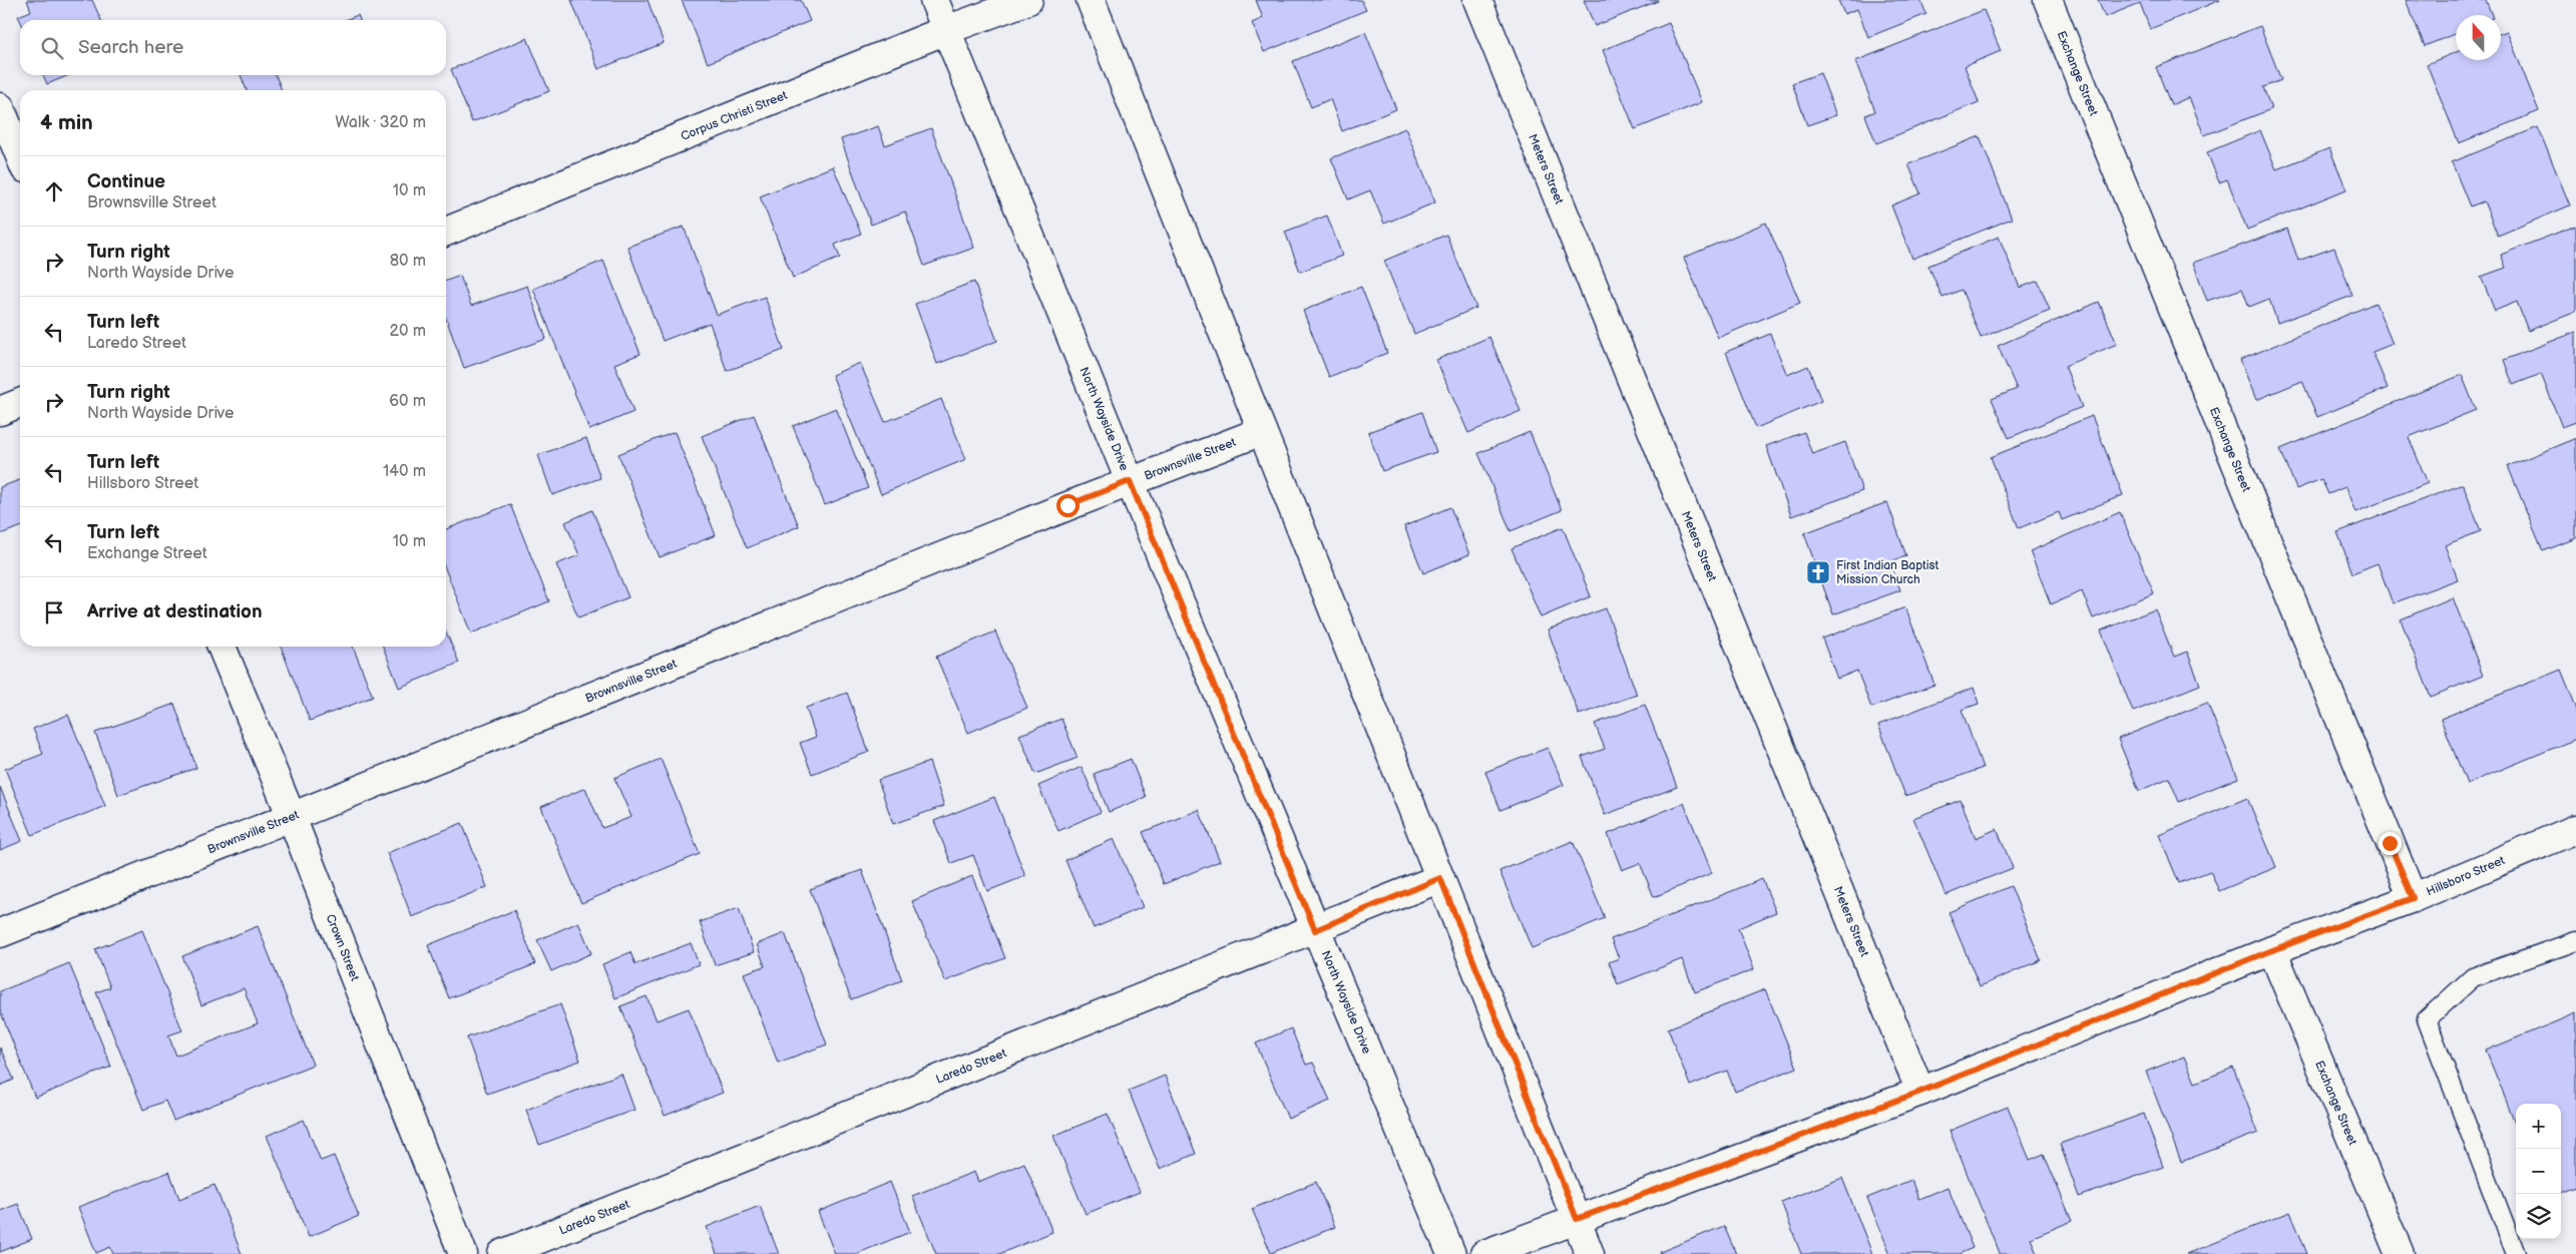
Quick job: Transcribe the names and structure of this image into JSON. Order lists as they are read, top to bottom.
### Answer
{
  "streets": {
    "street": [
      "Exchange Street",
      "Corpus Christi Street",
      "Meters Street",
      "North Wayside Drive",
      "Brownsville Street",
      "Hillsboro Street",
      "Crown Street",
      "Laredo Street"
    ]
  },
  "crossings": [
    ["Exchange Street", "Hillsboro Street"],
    ["Corpus Christi Street", "North Wayside Drive"],
    ["Meters Street", "Hillsboro Street"],
    ["North Wayside Drive", "Brownsville Street"],
    ["North Wayside Drive", "Laredo Street"],
    ["Brownsville Street", "Crown Street"]
  ],
  "places": {
    "church": ["First Indian Baptist Mission Church"]
  },
  "north": "top",
  "page": {
    "search": "Search here",
    "heading": ["4 min", "Walk · 320 m"],
    "list": [
      ["Continue", "Brownsville Street", "10 m"],
      ["Turn right", "North Wayside Drive", "80 m"],
      ["Turn left", "Laredo Street", "20 m"],
      ["Turn right", "North Wayside Drive", "60 m"],
      ["Turn left", "Hillsboro Street", "140 m"],
      ["Turn left", "Exchange Street", "10 m"],
      "Arrive at destination"
    ],
    "map_buttons": ["+", "−"]
  }
}
